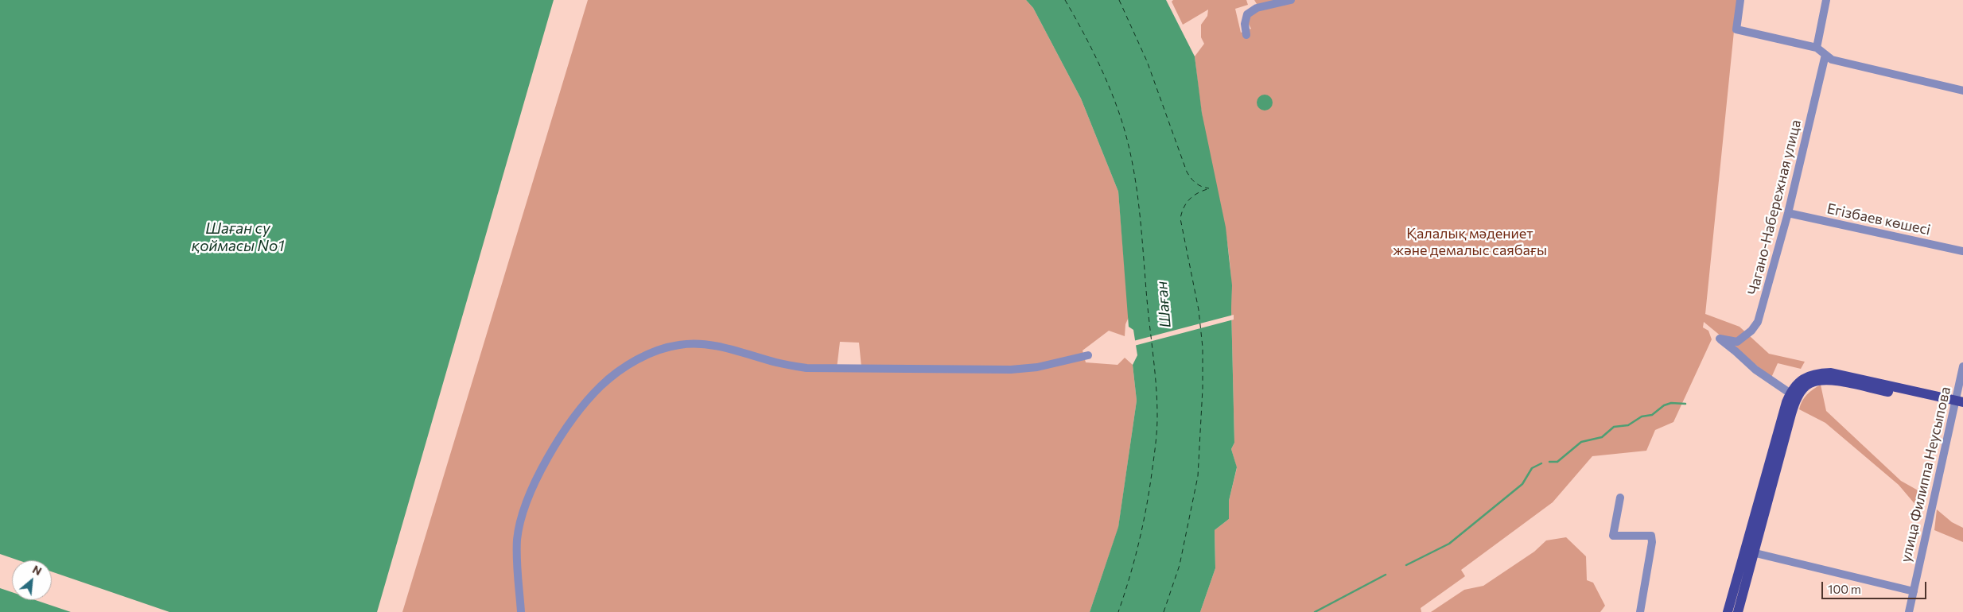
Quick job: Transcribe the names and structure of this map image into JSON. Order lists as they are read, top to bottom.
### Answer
{
  "streets": {
    "street": ["Чагано-Набережная улица", "Егізбаев көшесі", "улица Филиппа Неусыпова"]
  },
  "crossings": [
    ["Чагано-Набережная улица", "Егізбаев көшесі"]
  ],
  "water": ["Шаған су қоймасы No1", "Шаған"],
  "parks": ["Қалалық мәдениет және демалыс саябағы"],
  "scale_bar": "100 m",
  "north": "top right"
}
